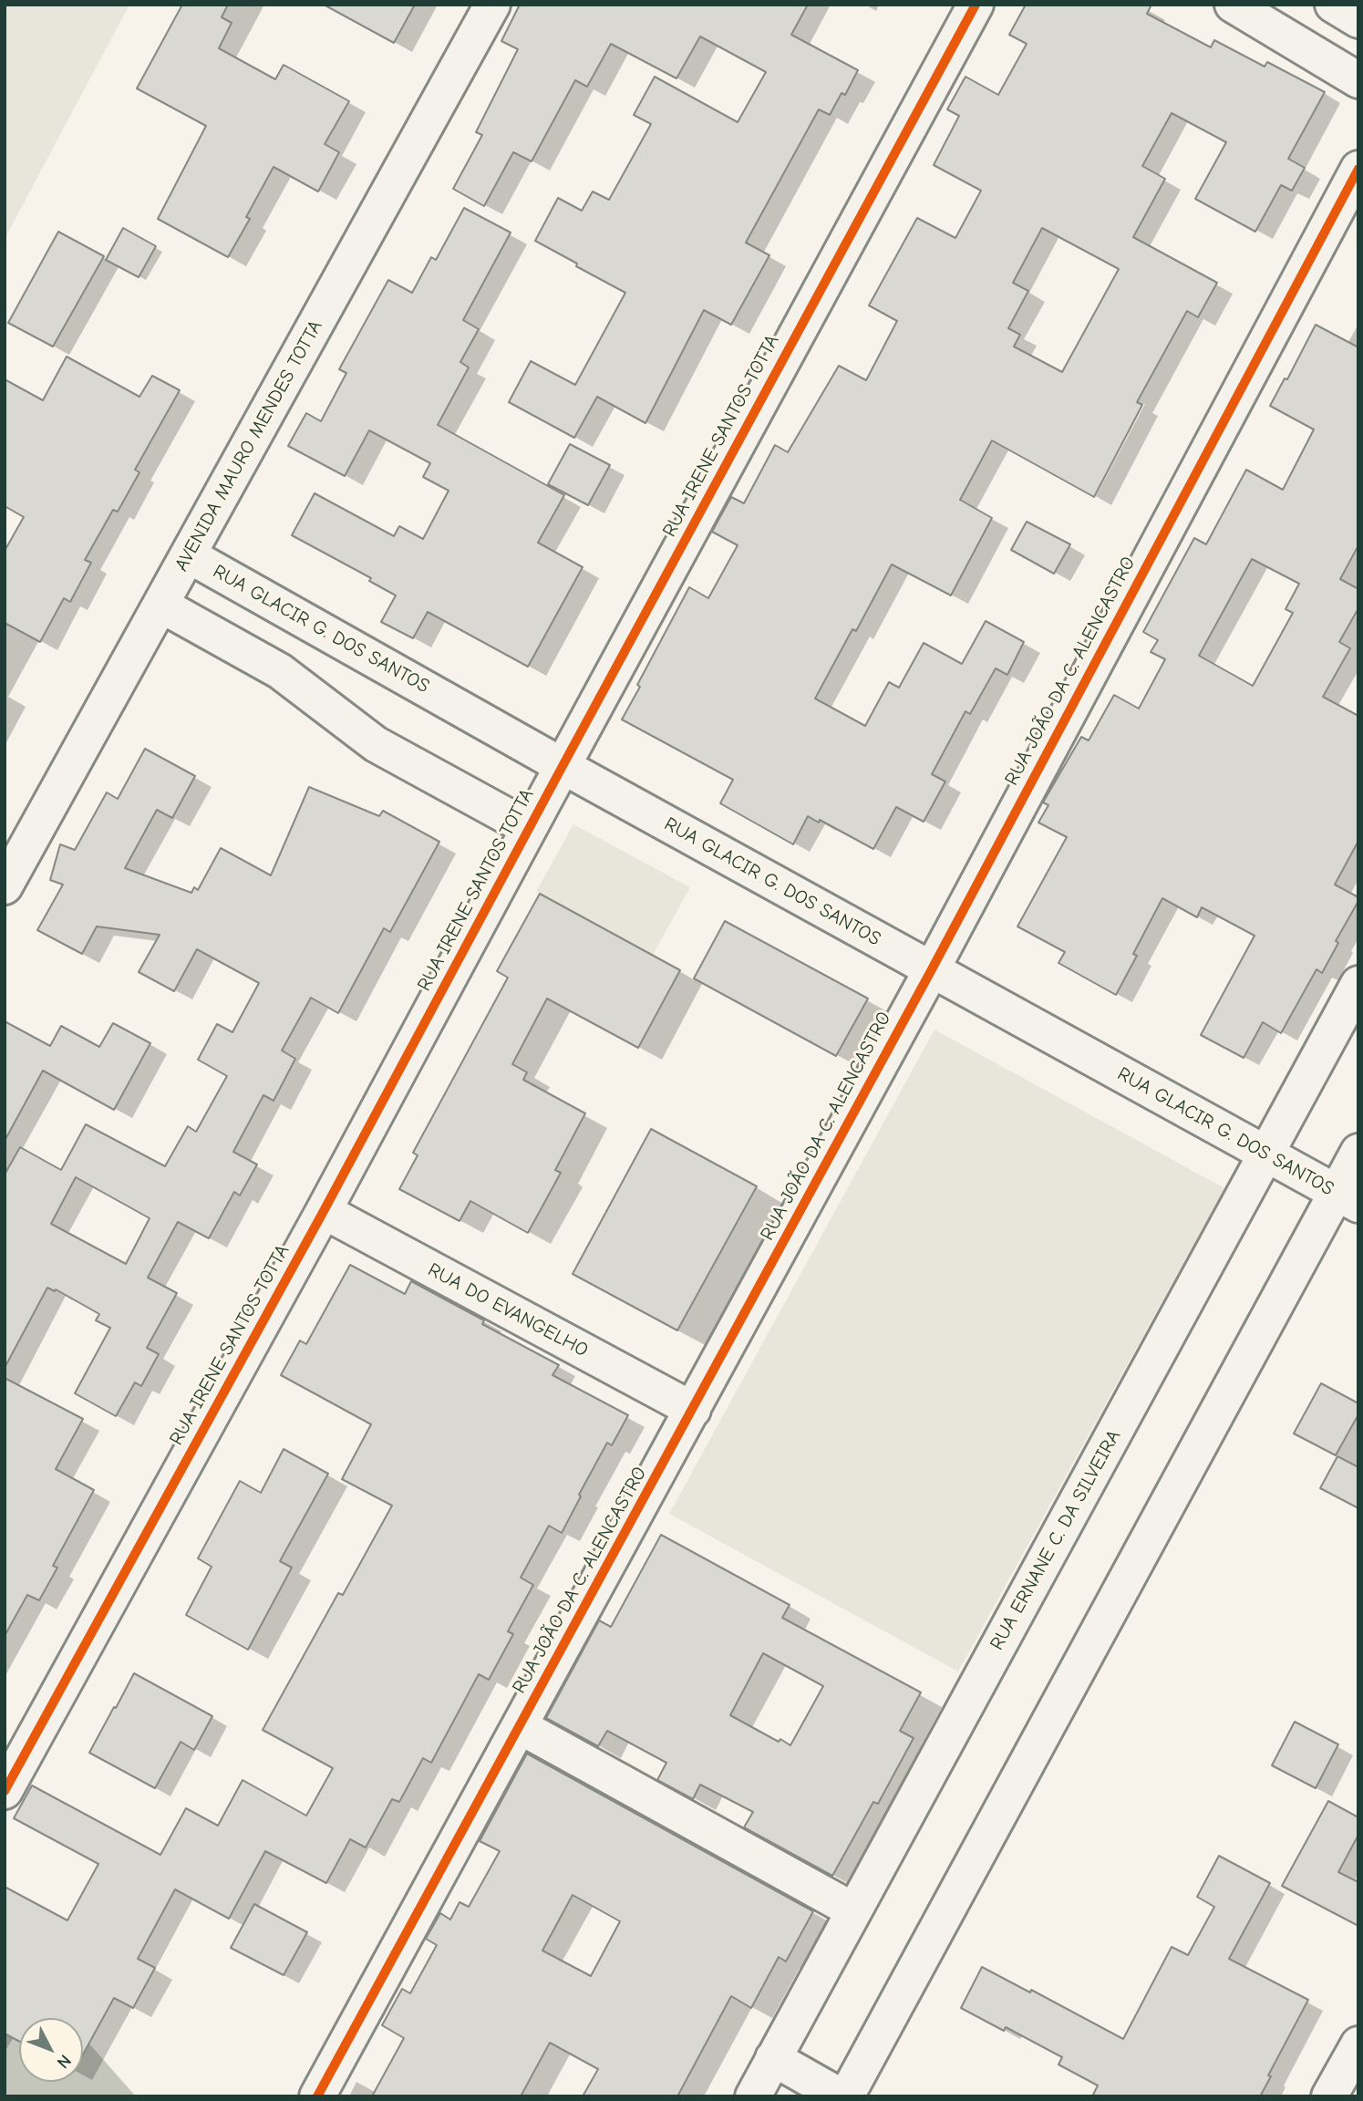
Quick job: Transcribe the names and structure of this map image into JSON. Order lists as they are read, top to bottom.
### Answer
{
  "streets": {
    "street": [
      "RUA IRENE SANTOS TOTTA",
      "AVENIDA MAURO MENDES TOTTA",
      "RUA GLACIR G. DOS SANTOS",
      "RUA JOÃO DA C. ALENCASTRO",
      "RUA DO EVANGELHO",
      "RUA ERNANE C. DA SILVEIRA"
    ]
  },
  "crossings": [
    ["RUA IRENE SANTOS TOTTA", "RUA GLACIR G. DOS SANTOS"],
    ["RUA IRENE SANTOS TOTTA", "RUA DO EVANGELHO"],
    ["AVENIDA MAURO MENDES TOTTA", "RUA GLACIR G. DOS SANTOS"],
    ["RUA GLACIR G. DOS SANTOS", "RUA JOÃO DA C. ALENCASTRO"],
    ["RUA GLACIR G. DOS SANTOS", "RUA ERNANE C. DA SILVEIRA"],
    ["RUA JOÃO DA C. ALENCASTRO", "RUA DO EVANGELHO"]
  ],
  "north": "bottom right"
}
